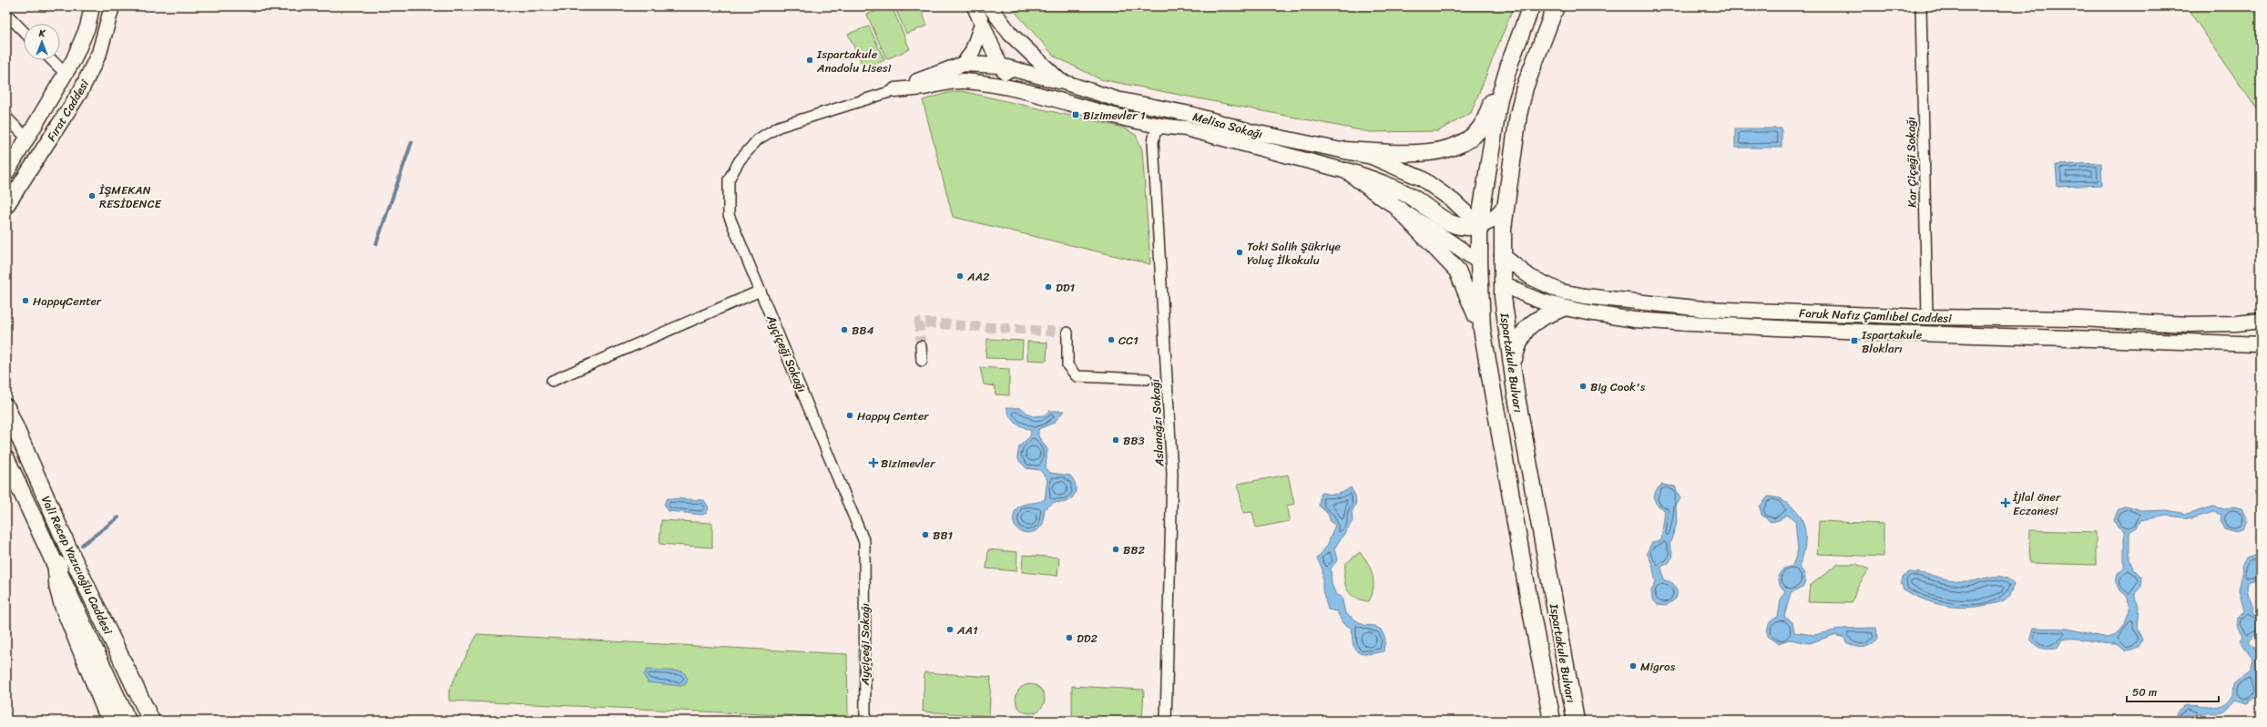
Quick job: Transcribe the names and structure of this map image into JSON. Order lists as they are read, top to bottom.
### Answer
{
  "streets": {
    "main road": ["Ispartakule Bulvarı", "Vali Recep Yazıcıoğlu Caddesi"],
    "street": [
      "Fırat Caddesi",
      "Melisa Sokağı",
      "Kar Çiçeği Sokağı",
      "Faruk Nafız Çamlıbel Caddesi",
      "Ayçiçeği Sokağı",
      "Aslanağzı Sokağı"
    ]
  },
  "crossings": [
    ["Melisa Sokağı", "Ayçiçeği Sokağı"],
    ["Melisa Sokağı", "Ispartakule Bulvarı"],
    ["Melisa Sokağı", "Aslanağzı Sokağı"],
    ["Kar Çiçeği Sokağı", "Faruk Nafız Çamlıbel Caddesi"],
    ["Faruk Nafız Çamlıbel Caddesi", "Ispartakule Bulvarı"]
  ],
  "places": {
    "other": [
      "Ispartakule Anadolu Lisesi",
      "İŞMEKAN RESİDENCE",
      "Toki Salih Şükriye Yoluç İlkokulu",
      "AA2",
      "DD1",
      "HappyCenter",
      "BB4",
      "CC1",
      "Big Cook's",
      "Happy Center",
      "BB3",
      "BB1",
      "BB2",
      "AA1",
      "DD2",
      "Migros"
    ],
    "transit": ["Bizimevler 1", "Ispartakule Blokları"],
    "health": ["Bizimevler", "İjlal öner Eczanesi"]
  },
  "scale_bar": "50 m",
  "north": "top"
}
